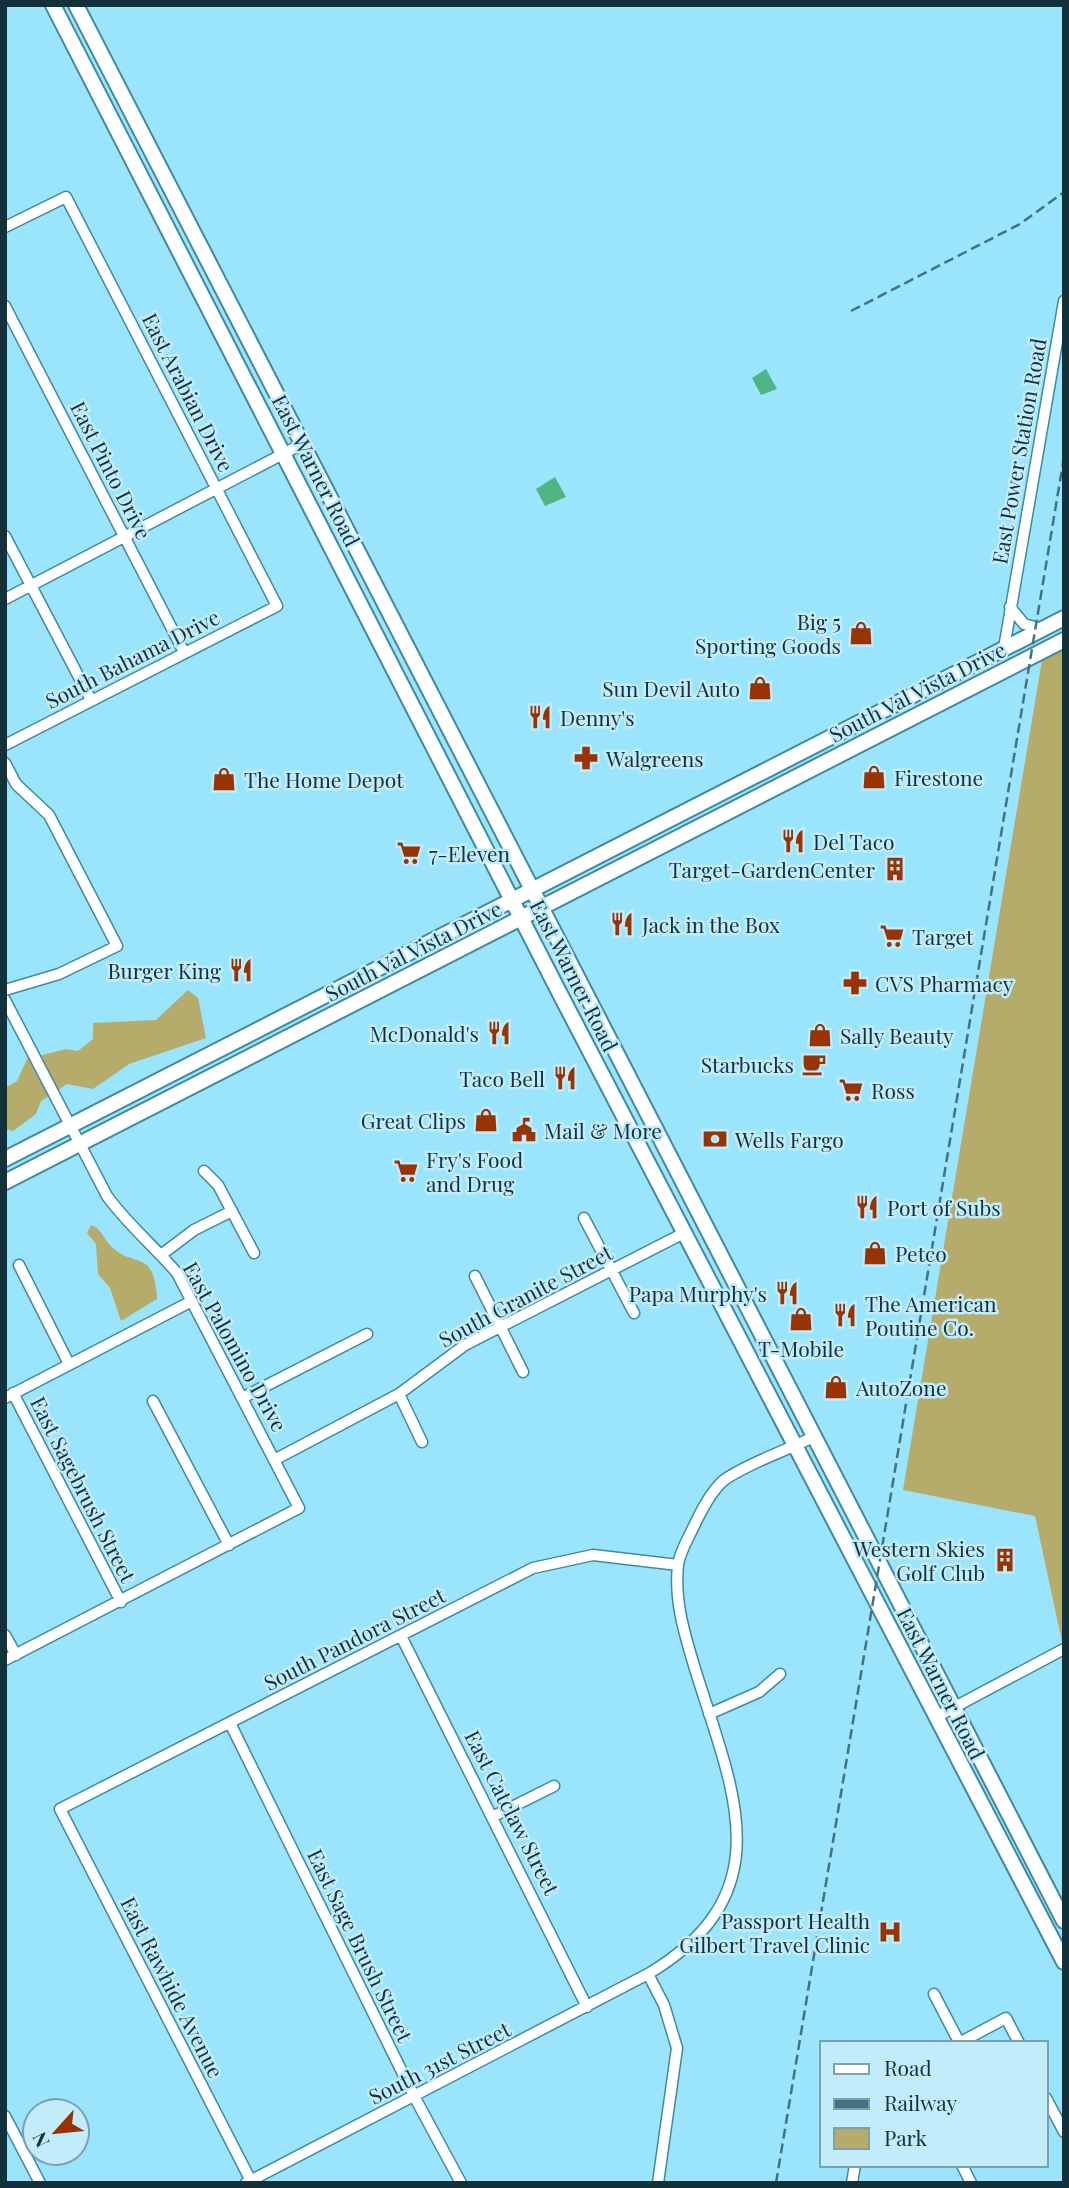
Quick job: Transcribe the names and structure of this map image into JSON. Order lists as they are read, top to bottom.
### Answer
{
  "streets": {
    "main road": ["East Warner Road", "South Val Vista Drive"],
    "street": [
      "East Arabian Drive",
      "East Power Station Road",
      "East Pinto Drive",
      "South Bahama Drive",
      "South Granite Street",
      "East Palomino Drive",
      "East Sagebrush Street",
      "South Pandora Street",
      "East Catclaw Street",
      "East Sage Brush Street",
      "East Rawhide Avenue",
      "South 31st Street"
    ]
  },
  "crossings": [
    ["East Arabian Drive", "South Bahama Drive"],
    ["East Power Station Road", "South Val Vista Drive"],
    ["East Pinto Drive", "South Bahama Drive"],
    ["East Warner Road", "South Val Vista Drive"],
    ["East Warner Road", "South Granite Street"],
    ["South Val Vista Drive", "East Palomino Drive"],
    ["South Granite Street", "East Palomino Drive"],
    ["South Pandora Street", "East Catclaw Street"],
    ["South Pandora Street", "East Sage Brush Street"],
    ["South Pandora Street", "East Rawhide Avenue"],
    ["South Pandora Street", "South 31st Street"],
    ["East Catclaw Street", "South 31st Street"],
    ["East Sage Brush Street", "South 31st Street"],
    ["East Rawhide Avenue", "South 31st Street"]
  ],
  "places": {
    "shop": [
      "Big 5 Sporting Goods",
      "Sun Devil Auto",
      "Firestone",
      "The Home Depot",
      "Sally Beauty",
      "Great Clips",
      "Petco",
      "T-Mobile",
      "AutoZone"
    ],
    "restaurant": [
      "Denny's",
      "Del Taco",
      "Jack in the Box",
      "Burger King",
      "McDonald's",
      "Taco Bell",
      "Port of Subs",
      "Papa Murphy's",
      "The American Poutine Co."
    ],
    "pharmacy": ["Walgreens", "CVS Pharmacy"],
    "supermarket": [
      "7-Eleven",
      "Target",
      "Ross",
      "Fry's Food and Drug"
    ],
    "building": ["Target-GardenCenter", "Western Skies Golf Club"],
    "cafe": ["Starbucks"],
    "public building": ["Mail & More"],
    "bank": ["Wells Fargo"],
    "hospital": ["Passport Health Gilbert Travel Clinic"]
  },
  "legend": ["Road", "Railway", "Park"],
  "north": "bottom left"
}
